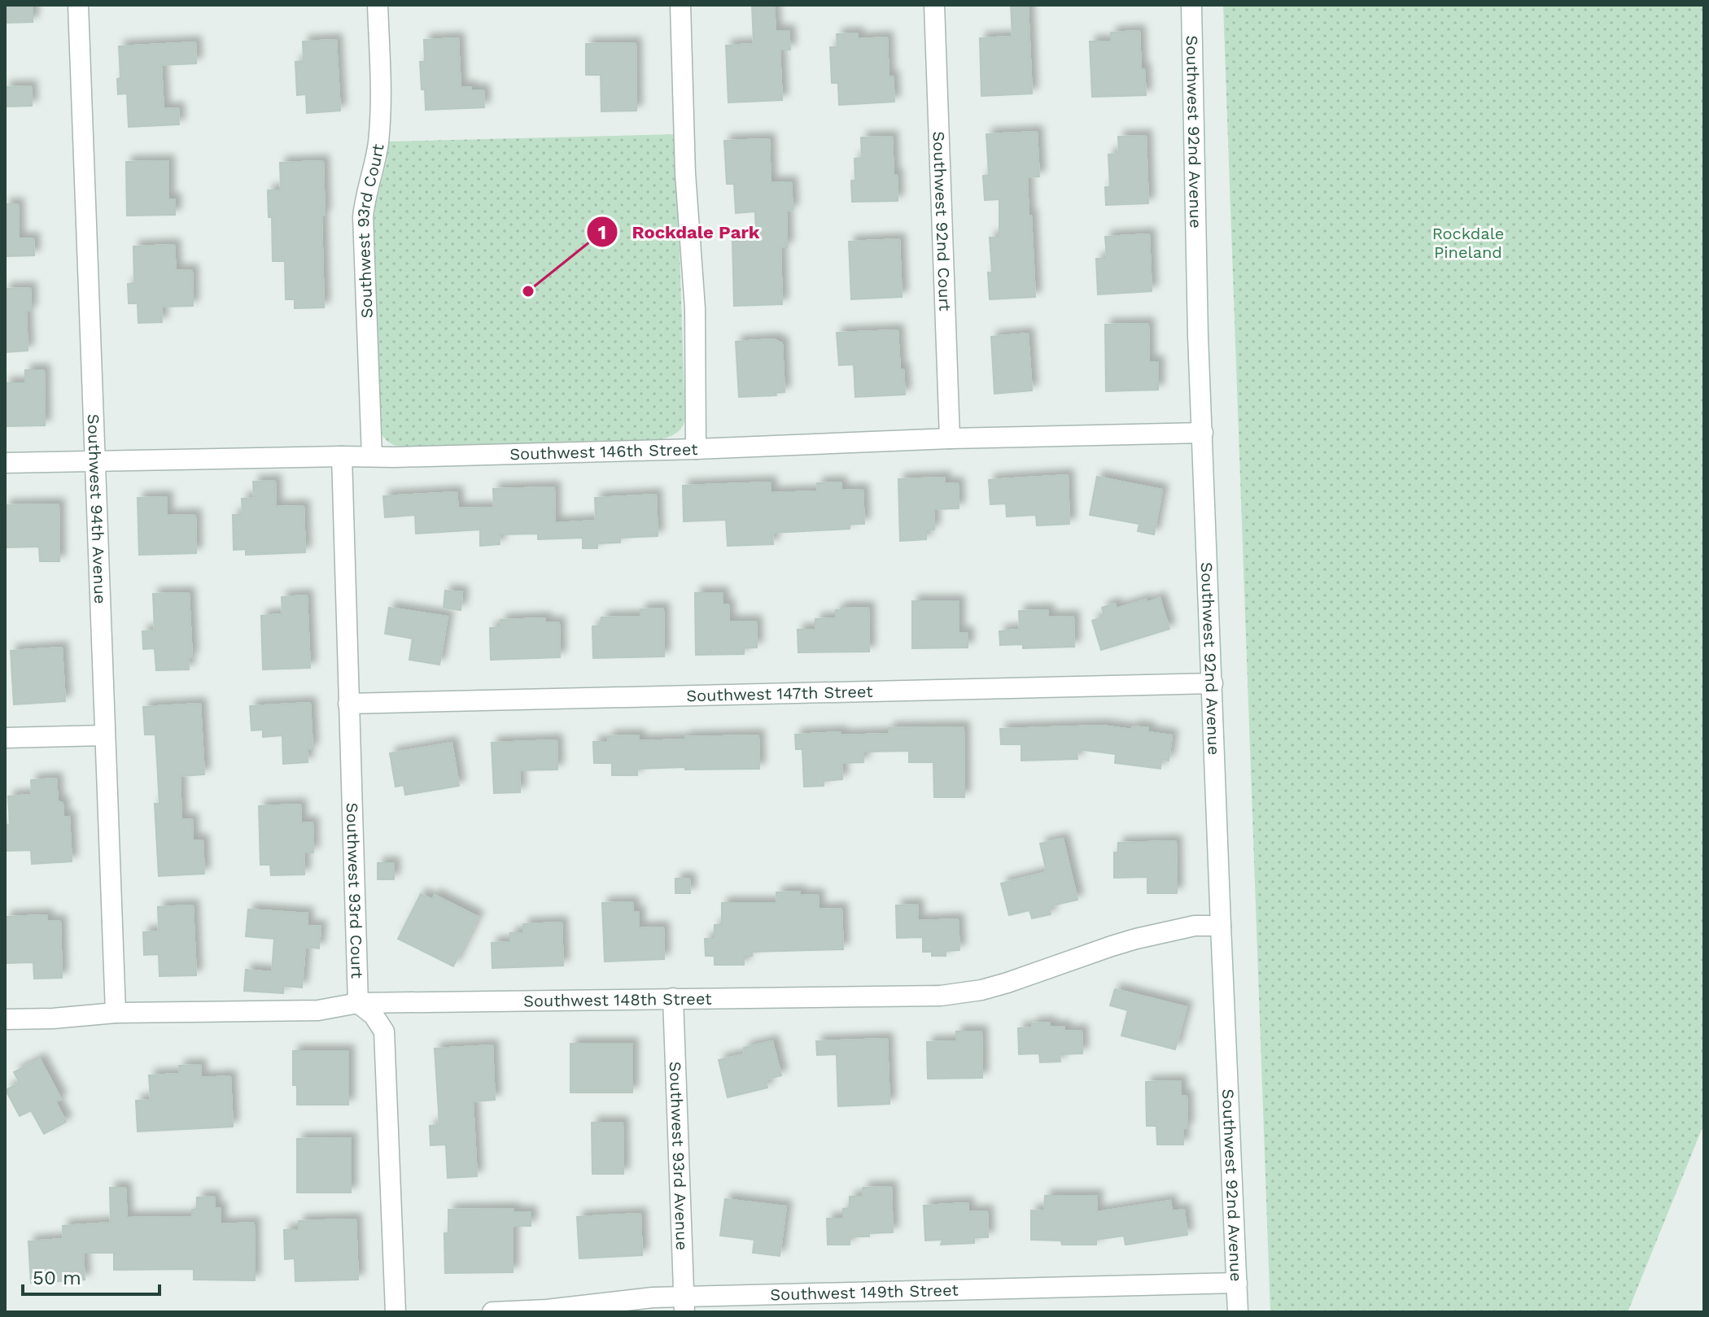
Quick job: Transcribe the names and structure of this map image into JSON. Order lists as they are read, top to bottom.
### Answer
{
  "streets": {
    "street": [
      "Southwest 92nd Avenue",
      "Southwest 92nd Court",
      "Southwest 93rd Court",
      "Southwest 146th Street",
      "Southwest 94th Avenue",
      "Southwest 147th Street",
      "Southwest 148th Street",
      "Southwest 93rd Avenue",
      "Southwest 149th Street"
    ]
  },
  "crossings": [
    ["Southwest 92nd Avenue", "Southwest 146th Street"],
    ["Southwest 92nd Avenue", "Southwest 147th Street"],
    ["Southwest 92nd Avenue", "Southwest 148th Street"],
    ["Southwest 92nd Avenue", "Southwest 149th Street"],
    ["Southwest 92nd Court", "Southwest 146th Street"],
    ["Southwest 93rd Court", "Southwest 146th Street"],
    ["Southwest 93rd Court", "Southwest 147th Street"],
    ["Southwest 93rd Court", "Southwest 148th Street"],
    ["Southwest 146th Street", "Southwest 94th Avenue"],
    ["Southwest 94th Avenue", "Southwest 148th Street"],
    ["Southwest 148th Street", "Southwest 93rd Avenue"],
    ["Southwest 93rd Avenue", "Southwest 149th Street"]
  ],
  "parks": ["Rockdale Pineland"],
  "places": ["Rockdale Park"],
  "scale_bar": "50 m"
}
